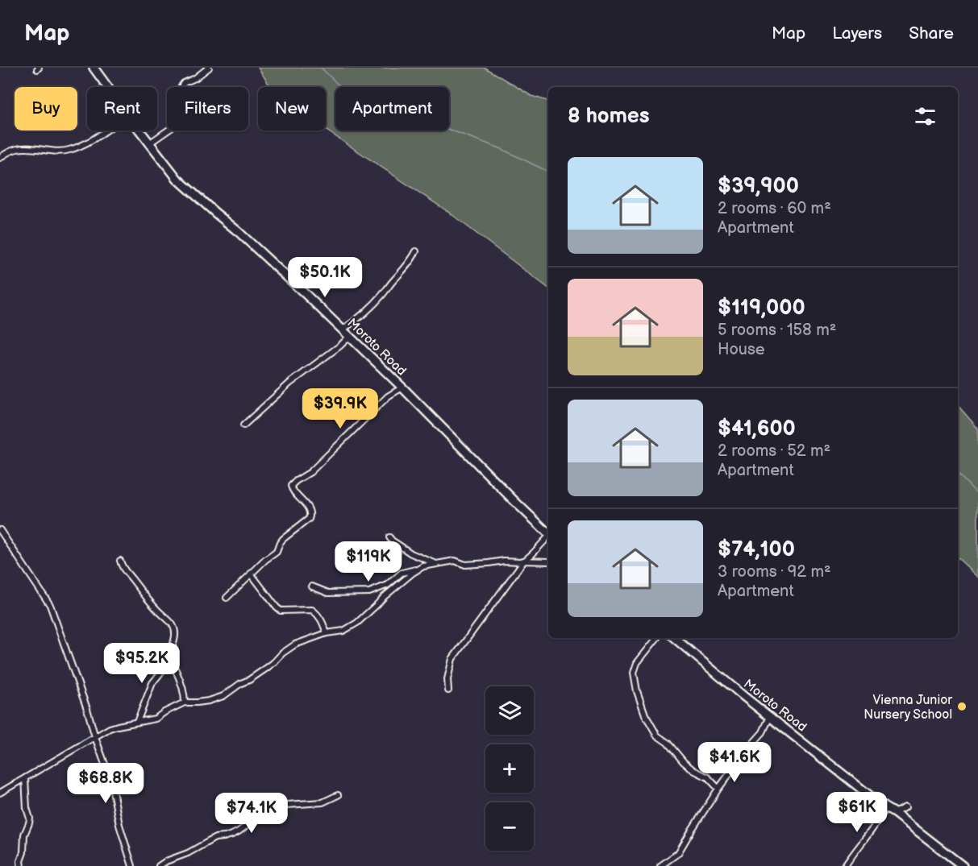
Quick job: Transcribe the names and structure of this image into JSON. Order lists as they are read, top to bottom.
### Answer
{
  "streets": {
    "main road": ["Moroto Road"]
  },
  "places": ["Vienna Junior Nursery School"],
  "page": {
    "header": "Map",
    "nav": ["Map", "Layers", "Share"],
    "chip": [
      "Buy",
      "Rent",
      "Filters",
      "New",
      "Apartment"
    ],
    "heading": "8 homes",
    "list": [
      {
        "name": "$39,900",
        "note": "2 rooms · 60 m² · Apartment"
      },
      {
        "name": "$119,000",
        "note": "5 rooms · 158 m² · House"
      },
      {
        "name": "$41,600",
        "note": "2 rooms · 52 m² · Apartment"
      },
      {
        "name": "$74,100",
        "note": "3 rooms · 92 m² · Apartment"
      }
    ],
    "price": [
      "$50.1K",
      "$39.9K",
      "$119K",
      "$95.2K",
      "$41.6K",
      "$68.8K",
      "$61K",
      "$74.1K"
    ],
    "map_buttons": ["+", "−"]
  }
}
